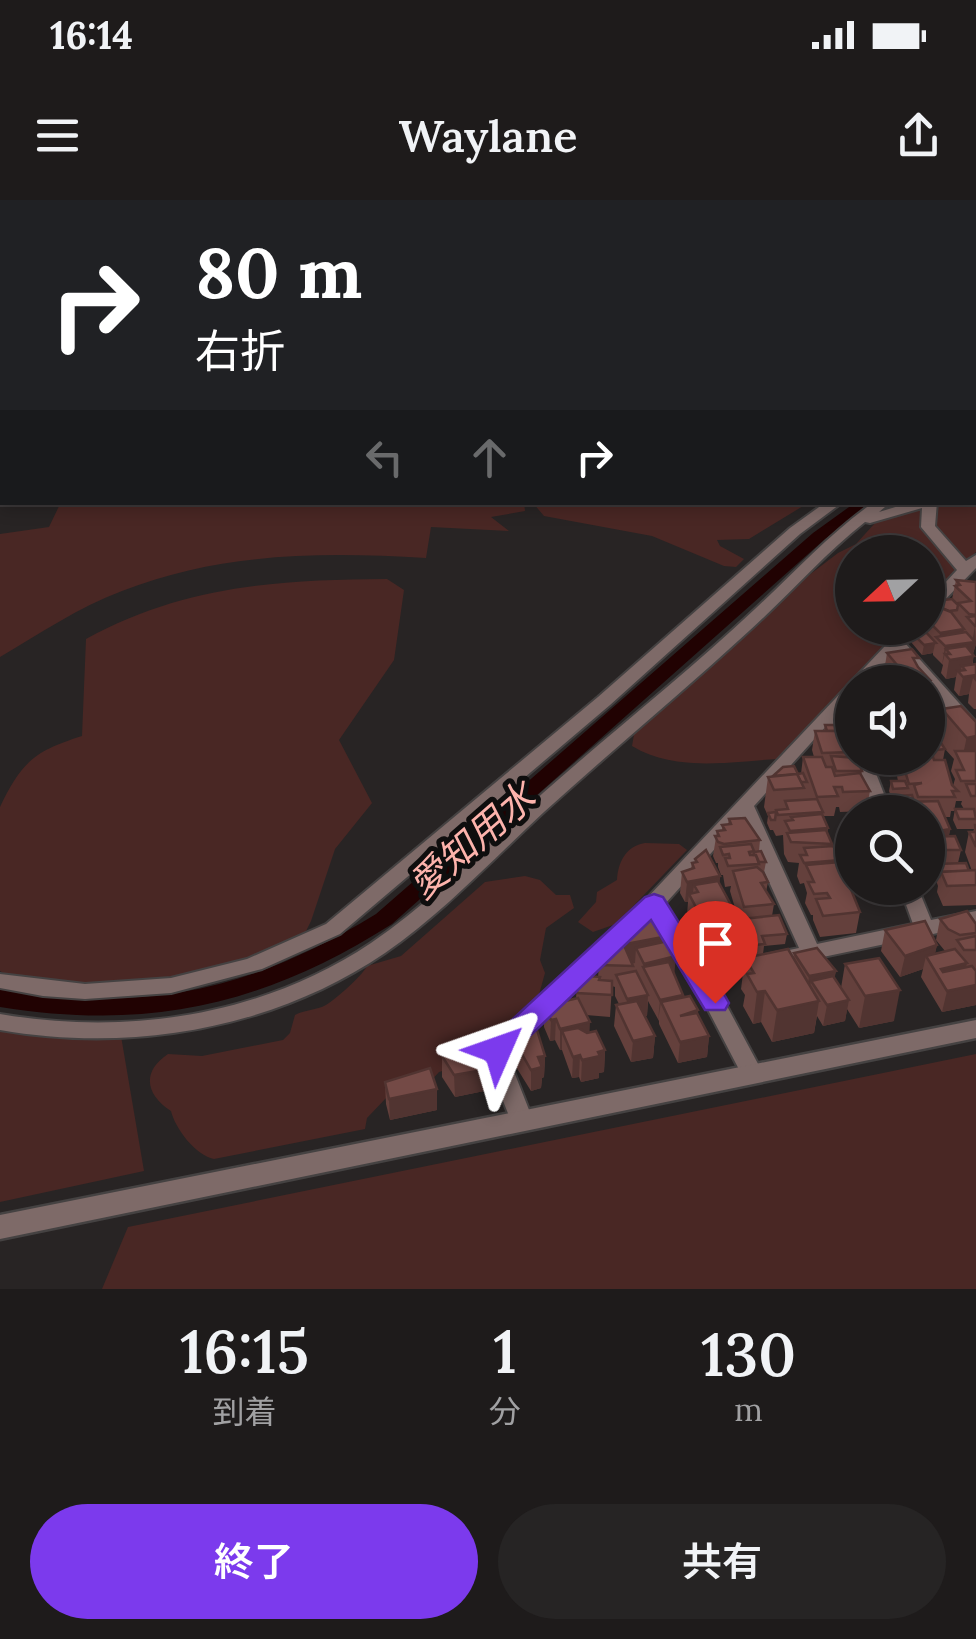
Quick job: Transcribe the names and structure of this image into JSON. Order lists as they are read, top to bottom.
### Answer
{
  "water": ["愛知用水"],
  "north": "left",
  "page": {
    "status": "16:14",
    "header": "Waylane",
    "turn": ["80 m", "右折"],
    "eta": [
      "16:15",
      "到着",
      "1",
      "分",
      "130",
      "m"
    ],
    "buttons": ["終了", "共有"]
  }
}
